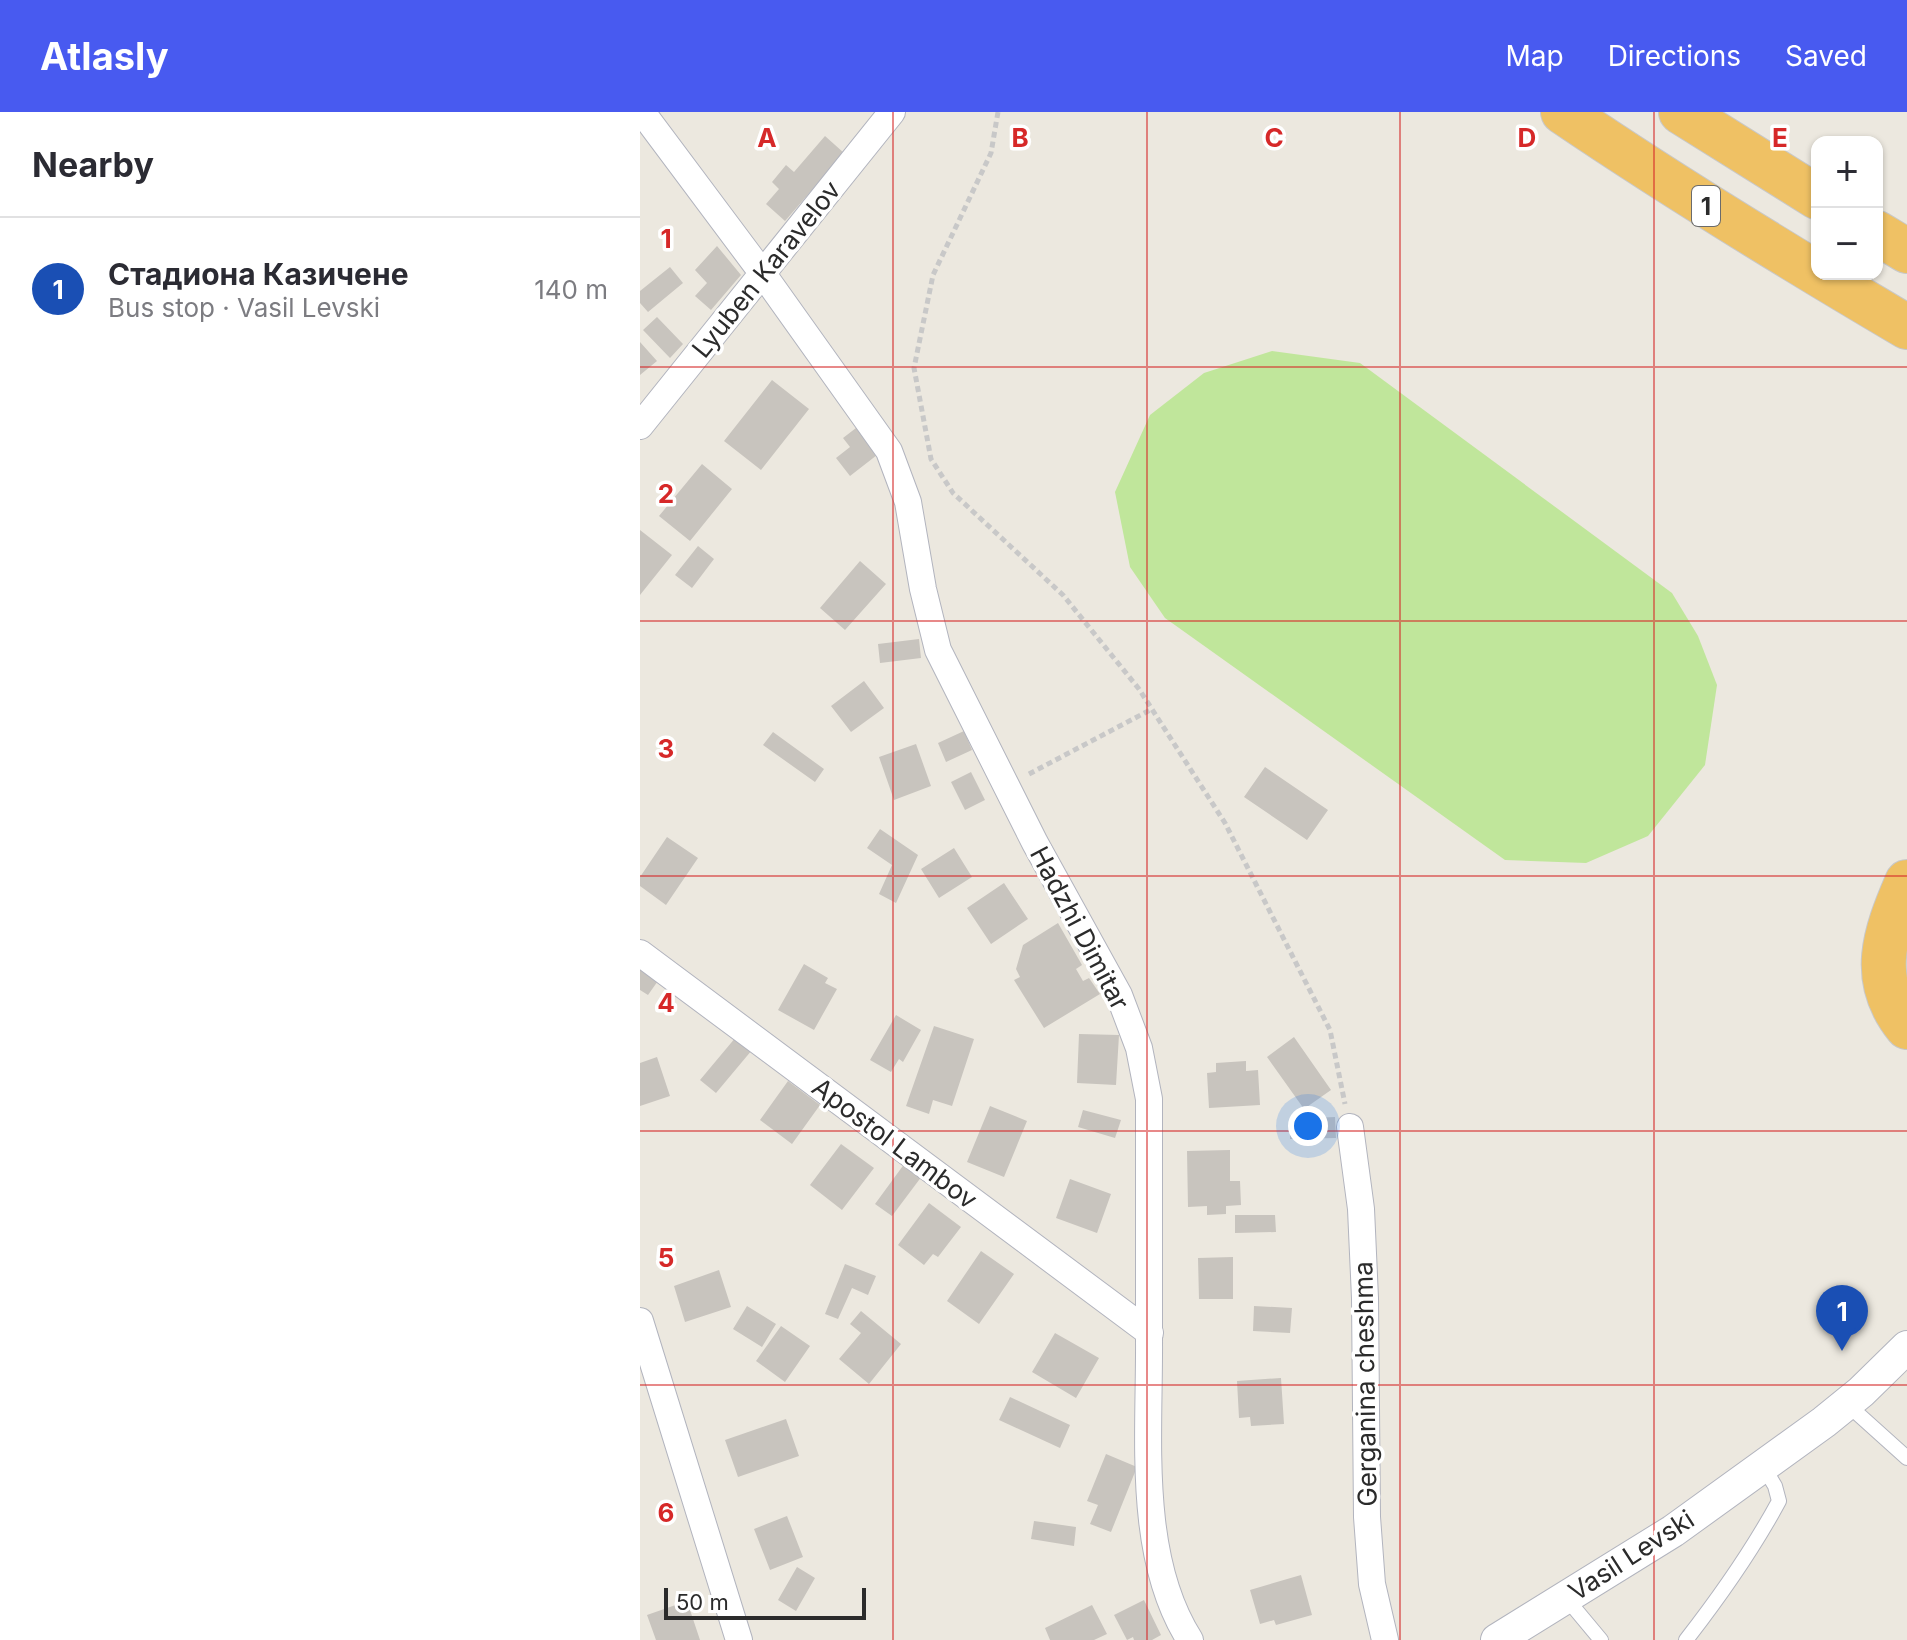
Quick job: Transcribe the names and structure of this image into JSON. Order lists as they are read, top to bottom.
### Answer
{
  "streets": {
    "highway": ["1"],
    "street": [
      "Lyuben Karavelov",
      "Hadzhi Dimitar",
      "Apostol Lambov",
      "Gerganina cheshma",
      "Vasil Levski"
    ]
  },
  "crossings": [
    ["Lyuben Karavelov", "Hadzhi Dimitar"],
    ["Hadzhi Dimitar", "Apostol Lambov"]
  ],
  "scale_bar": "50 m",
  "page": {
    "header": "Atlasly",
    "nav": ["Map", "Directions", "Saved"],
    "heading": "Nearby",
    "map_buttons": ["+", "−"],
    "list": [
      {
        "mark": "1",
        "name": "Стадиона Казичене",
        "note": "Bus stop · Vasil Levski",
        "value": "140 m"
      }
    ],
    "pins": "1",
    "scale": "50 m"
  },
  "grid": {
    "columns": [
      "A",
      "B",
      "C",
      "D",
      "E"
    ],
    "rows": [
      "1",
      "2",
      "3",
      "4",
      "5",
      "6"
    ]
  }
}
